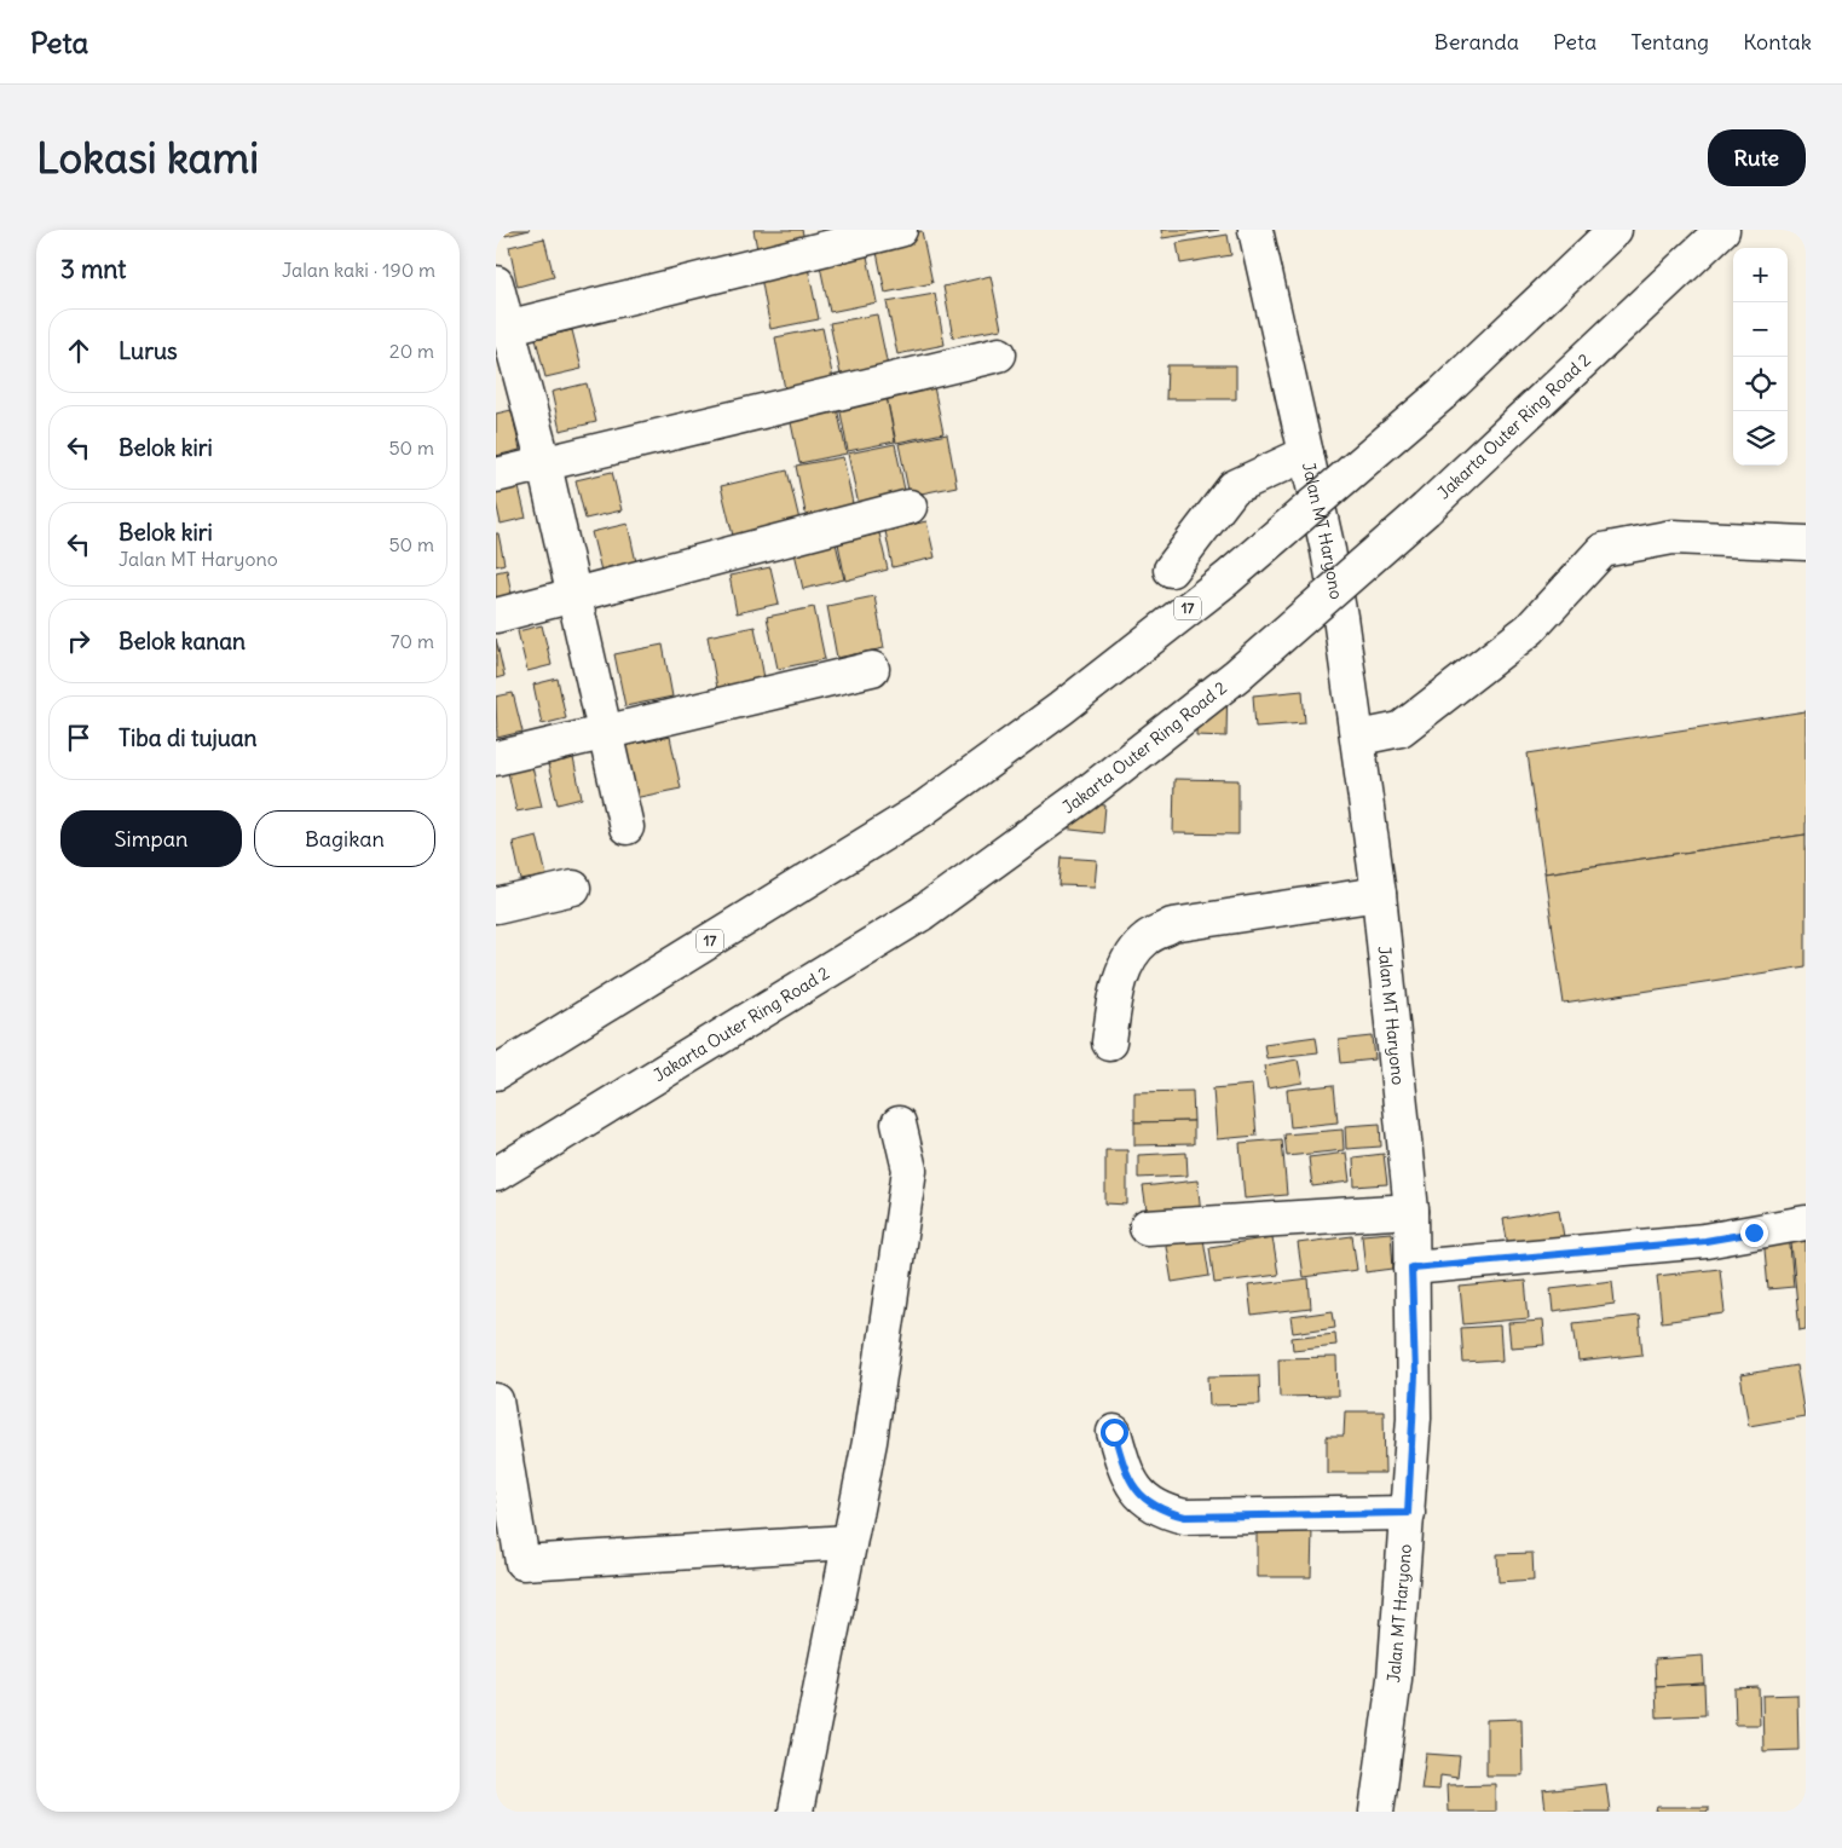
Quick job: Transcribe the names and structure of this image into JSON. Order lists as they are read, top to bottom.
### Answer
{
  "streets": {
    "main road": ["Jakarta Outer Ring Road 2", "Jalan MT Haryono", "17"]
  },
  "page": {
    "header": "Peta",
    "nav": [
      "Beranda",
      "Peta",
      "Tentang",
      "Kontak"
    ],
    "buttons": [
      "Rute",
      ["Simpan", "Bagikan"]
    ],
    "title": "Lokasi kami",
    "heading": ["3 mnt", "Jalan kaki · 190 m"],
    "map_buttons": ["+", "−"],
    "list": [
      ["Lurus", "20 m"],
      ["Belok kiri", "50 m"],
      ["Belok kiri", "Jalan MT Haryono", "50 m"],
      ["Belok kanan", "70 m"],
      "Tiba di tujuan"
    ]
  }
}
